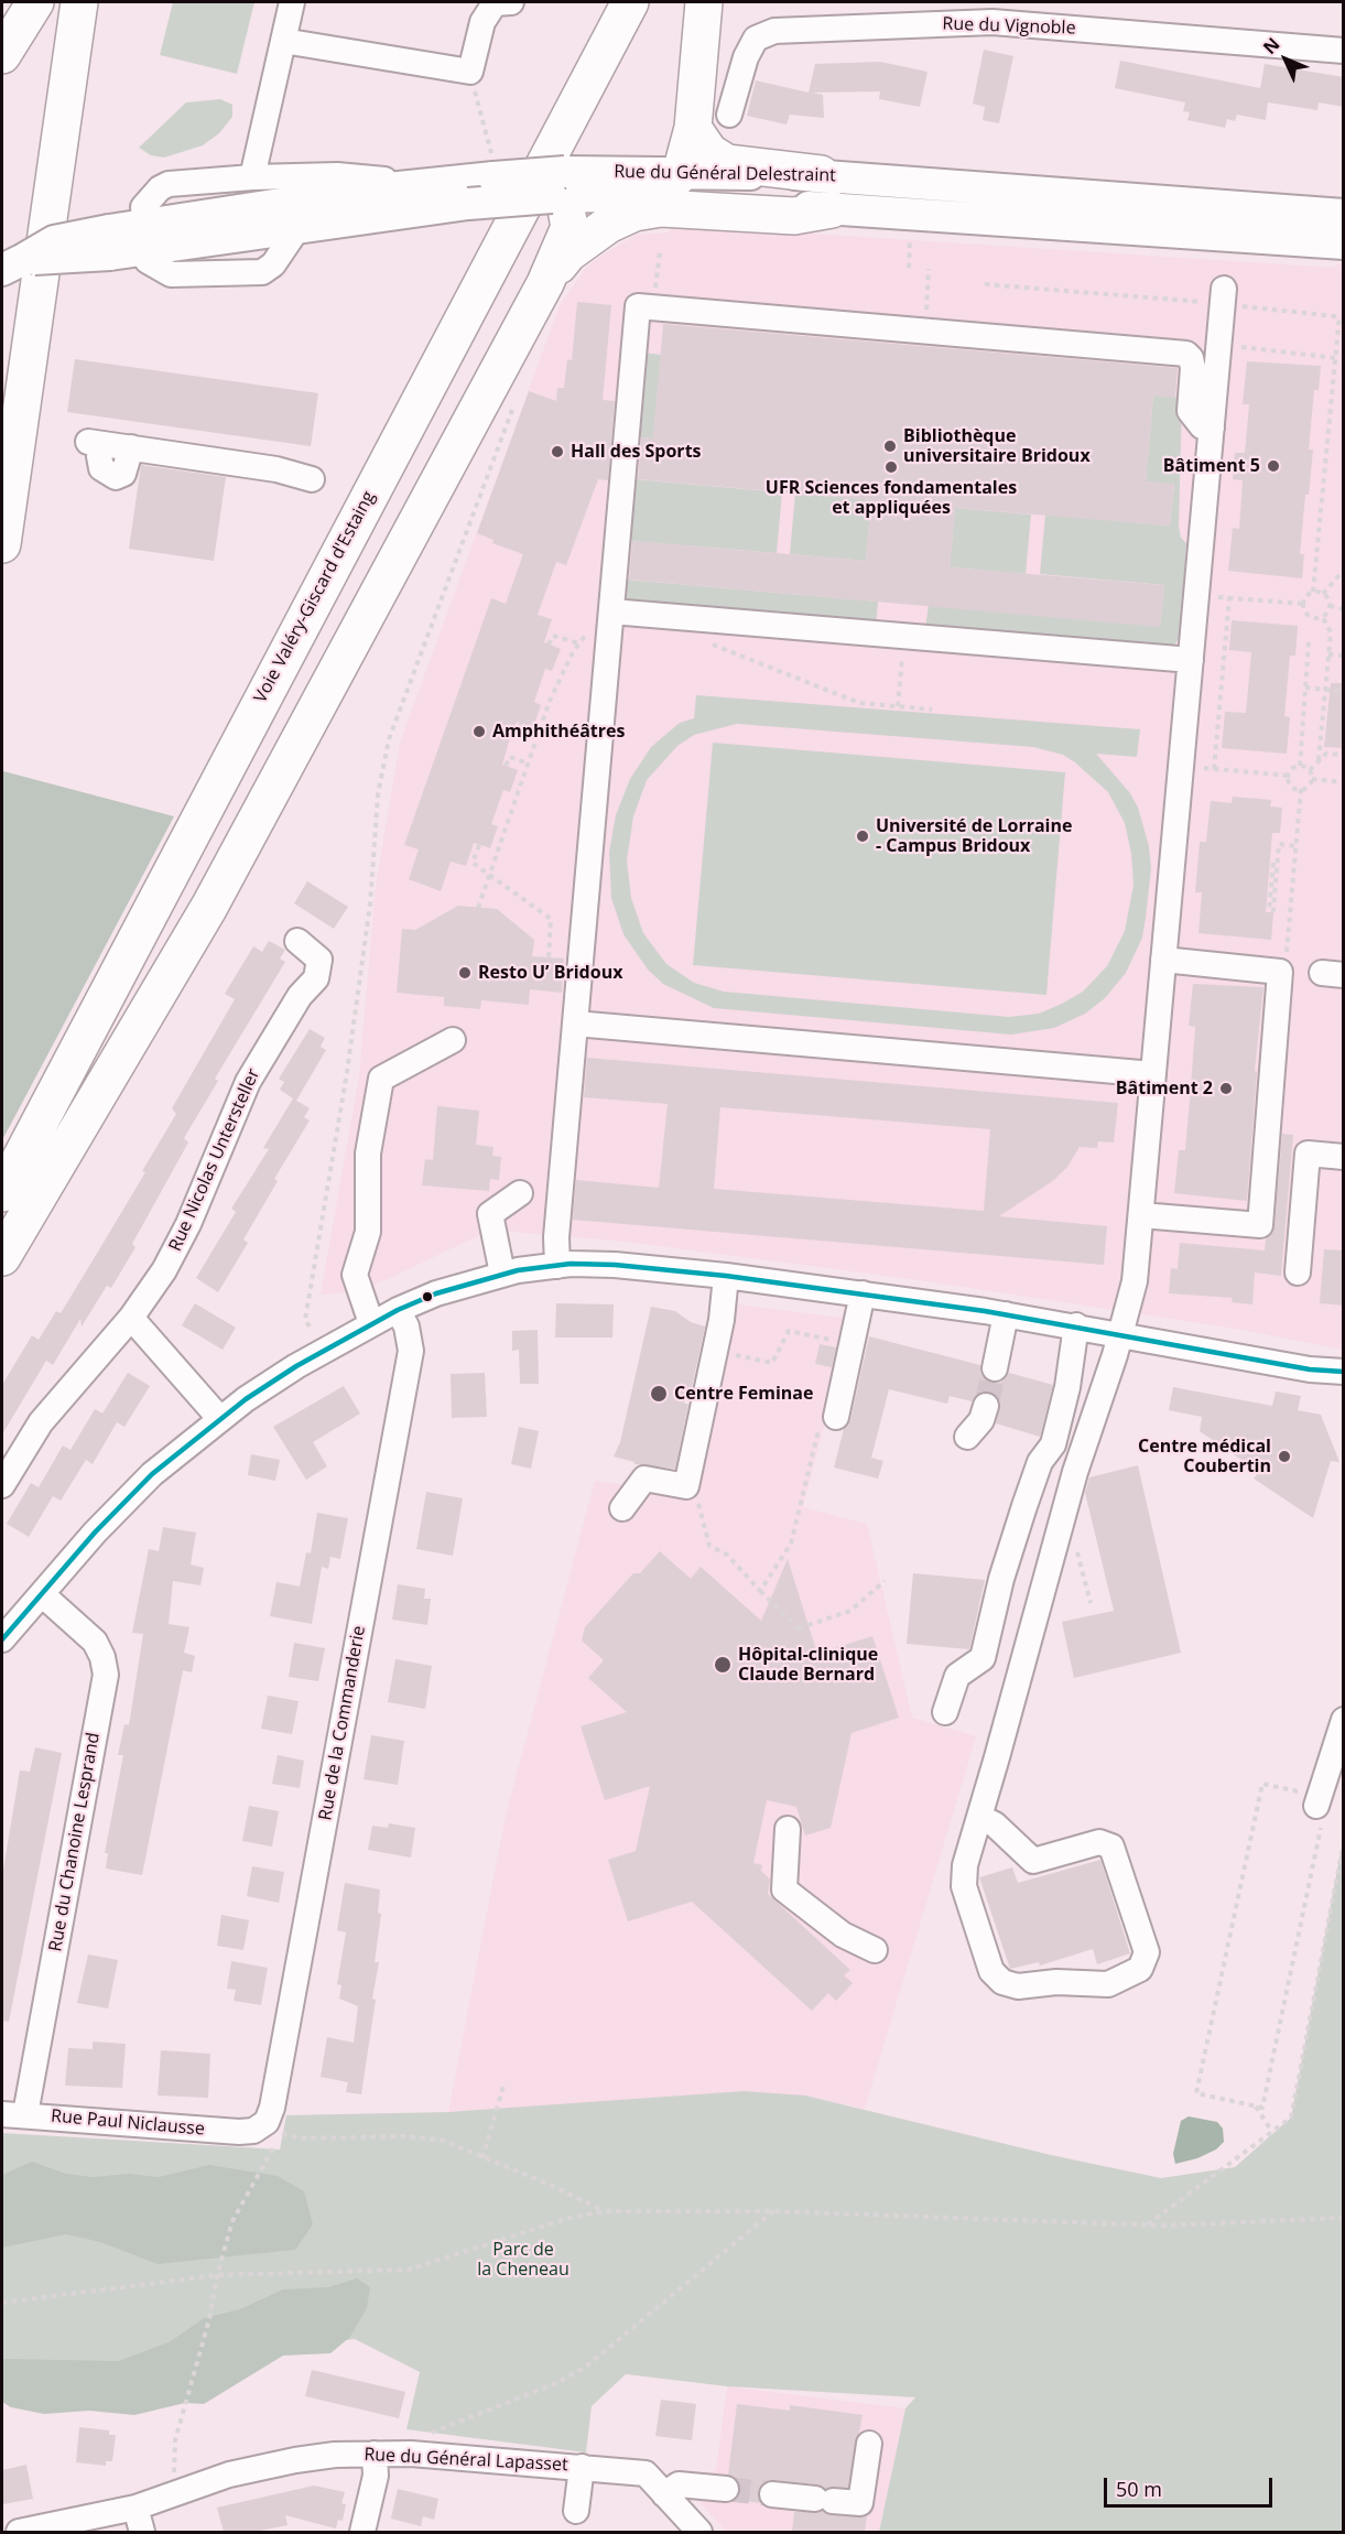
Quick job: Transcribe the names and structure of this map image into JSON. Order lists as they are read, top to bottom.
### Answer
{
  "streets": {
    "highway": ["Voie Valéry-Giscard d'Estaing"],
    "main road": ["Rue du Général Delestraint"],
    "street": [
      "Rue du Vignoble",
      "Rue Nicolas Untersteller",
      "Rue de la Commanderie",
      "Rue du Chanoine Lesprand",
      "Rue Paul Niclausse",
      "Rue du Général Lapasset"
    ]
  },
  "crossings": [
    ["Rue de la Commanderie", "Rue Paul Niclausse"],
    ["Rue du Chanoine Lesprand", "Rue Paul Niclausse"]
  ],
  "parks": ["Parc de la Cheneau"],
  "places": [
    "Bibliothèque universitaire Bridoux",
    "Hall des Sports",
    "Bâtiment 5",
    "UFR Sciences fondamentales et appliquées",
    "Amphithéâtres",
    "Université de Lorraine - Campus Bridoux",
    "Resto U’ Bridoux",
    "Bâtiment 2",
    "Centre Feminae",
    "Centre médical Coubertin",
    "Hôpital-clinique Claude Bernard"
  ],
  "scale_bar": "50 m",
  "north": "top left"
}
